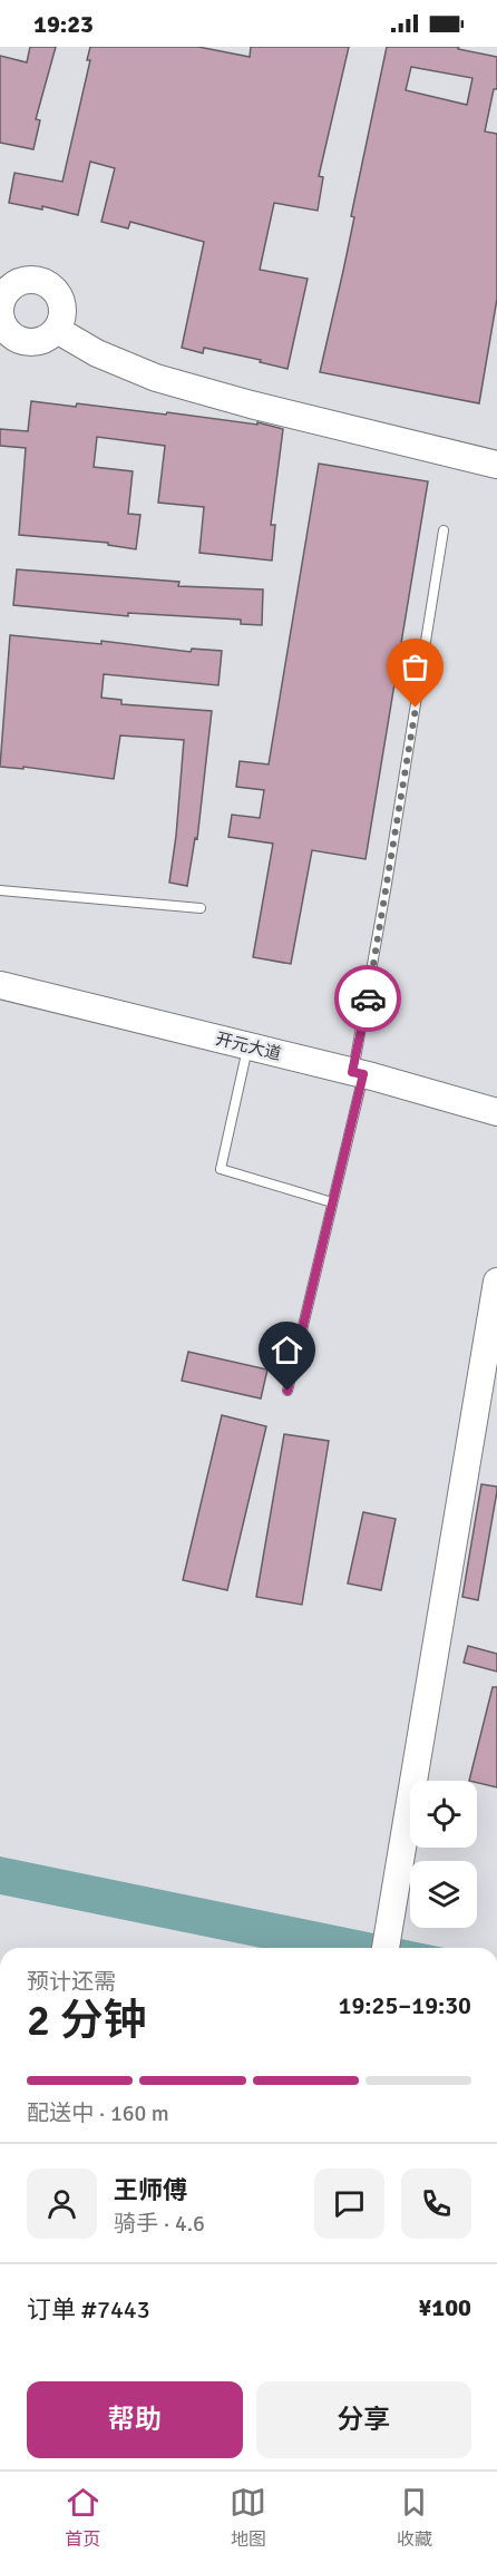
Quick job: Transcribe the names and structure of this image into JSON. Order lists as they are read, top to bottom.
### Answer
{
  "streets": {
    "street": ["开元大道"]
  },
  "page": {
    "status": "19:23",
    "heading": ["2 分钟", "预计还需", "19:25–19:30"],
    "panel": [
      "王师傅",
      "骑手 · 4.6",
      "订单 #7443",
      "¥100"
    ],
    "bar": "配送中 · 160 m",
    "buttons": ["帮助", "分享"],
    "tabs": ["首页", "地图", "收藏"]
  }
}
